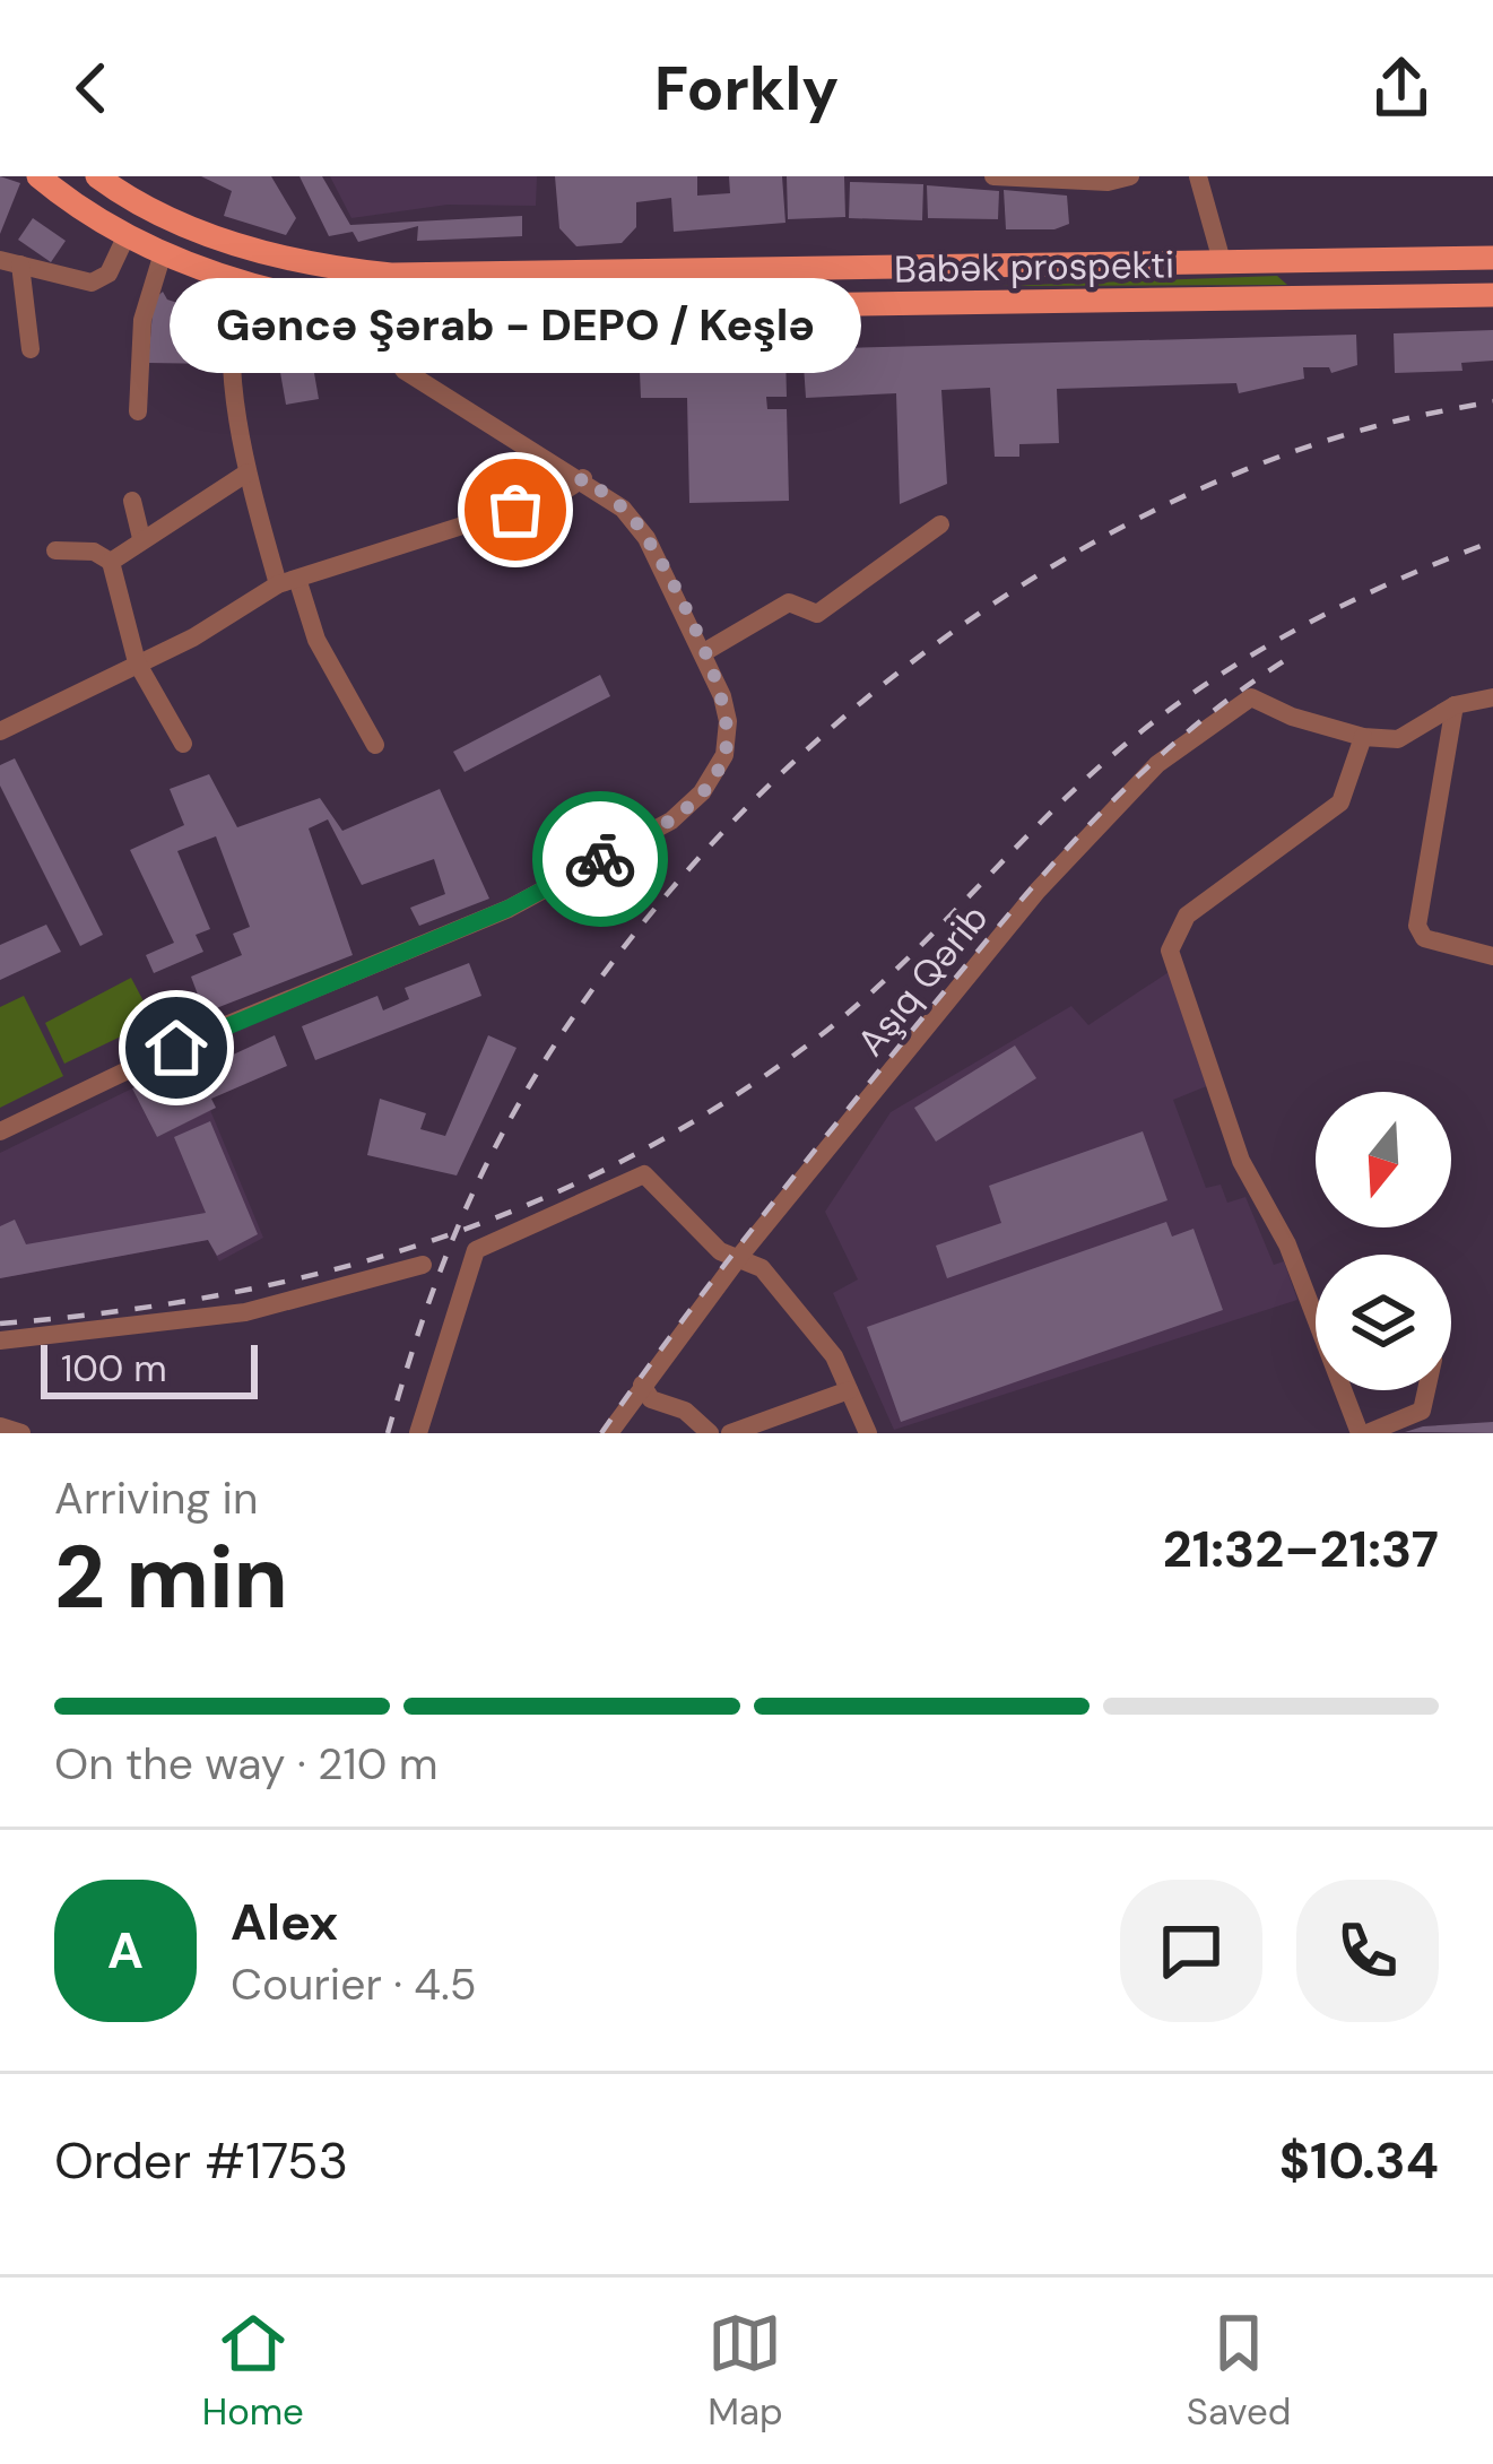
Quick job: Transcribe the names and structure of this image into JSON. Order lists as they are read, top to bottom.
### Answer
{
  "streets": {
    "main road": ["Babək prospekti"],
    "street": ["Aşıq Qərib"]
  },
  "places": ["Gəncə Şərab - DEPO / Keşlə"],
  "scale_bar": "100 m",
  "north": "bottom",
  "page": {
    "header": "Forkly",
    "bubble": "Gəncə Şərab - DEPO / Keşlə",
    "scale": "100 m",
    "heading": ["2 min", "Arriving in", "21:32–21:37"],
    "panel": [
      "Alex",
      "Courier · 4.5",
      "Order #1753",
      "$10.34"
    ],
    "bar": "On the way · 210 m",
    "round": "A",
    "tabs": ["Home", "Map", "Saved"]
  }
}
